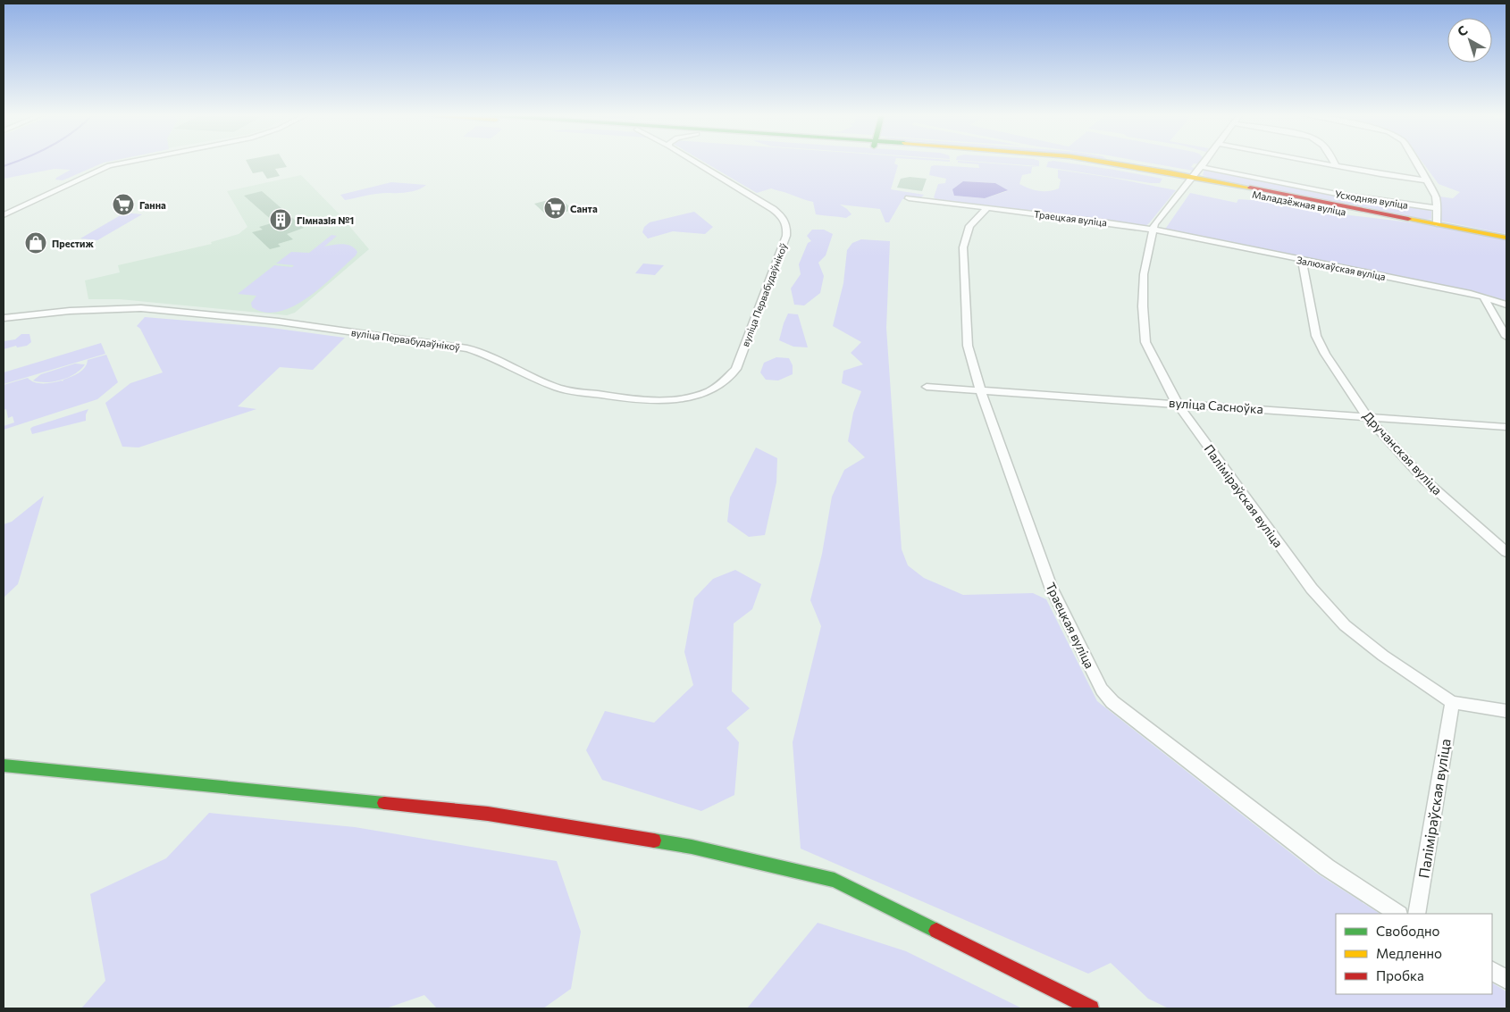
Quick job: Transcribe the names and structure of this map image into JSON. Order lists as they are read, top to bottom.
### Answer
{
  "streets": {
    "main road": ["Маладзёжная вуліца"],
    "street": [
      "Усходняя вуліца",
      "Траецкая вуліца",
      "Залюхаўская вуліца",
      "вуліца Первабудаўнікоў",
      "вуліца Сасноўка",
      "Дручанская вуліца",
      "Паліміраўская вуліца"
    ]
  },
  "crossings": [
    ["Усходняя вуліца", "Паліміраўская вуліца"],
    ["Маладзёжная вуліца", "Паліміраўская вуліца"],
    ["Траецкая вуліца", "Залюхаўская вуліца"],
    ["Траецкая вуліца", "вуліца Сасноўка"],
    ["Траецкая вуліца", "Паліміраўская вуліца"],
    ["Залюхаўская вуліца", "Дручанская вуліца"],
    ["Залюхаўская вуліца", "Паліміраўская вуліца"],
    ["вуліца Сасноўка", "Дручанская вуліца"],
    ["вуліца Сасноўка", "Паліміраўская вуліца"]
  ],
  "places": {
    "supermarket": ["Ганна", "Санта"],
    "building": ["Гімназія №1"],
    "shop": ["Престиж"]
  },
  "legend": ["Свободно", "Медленно", "Пробка"],
  "north": "top left"
}
